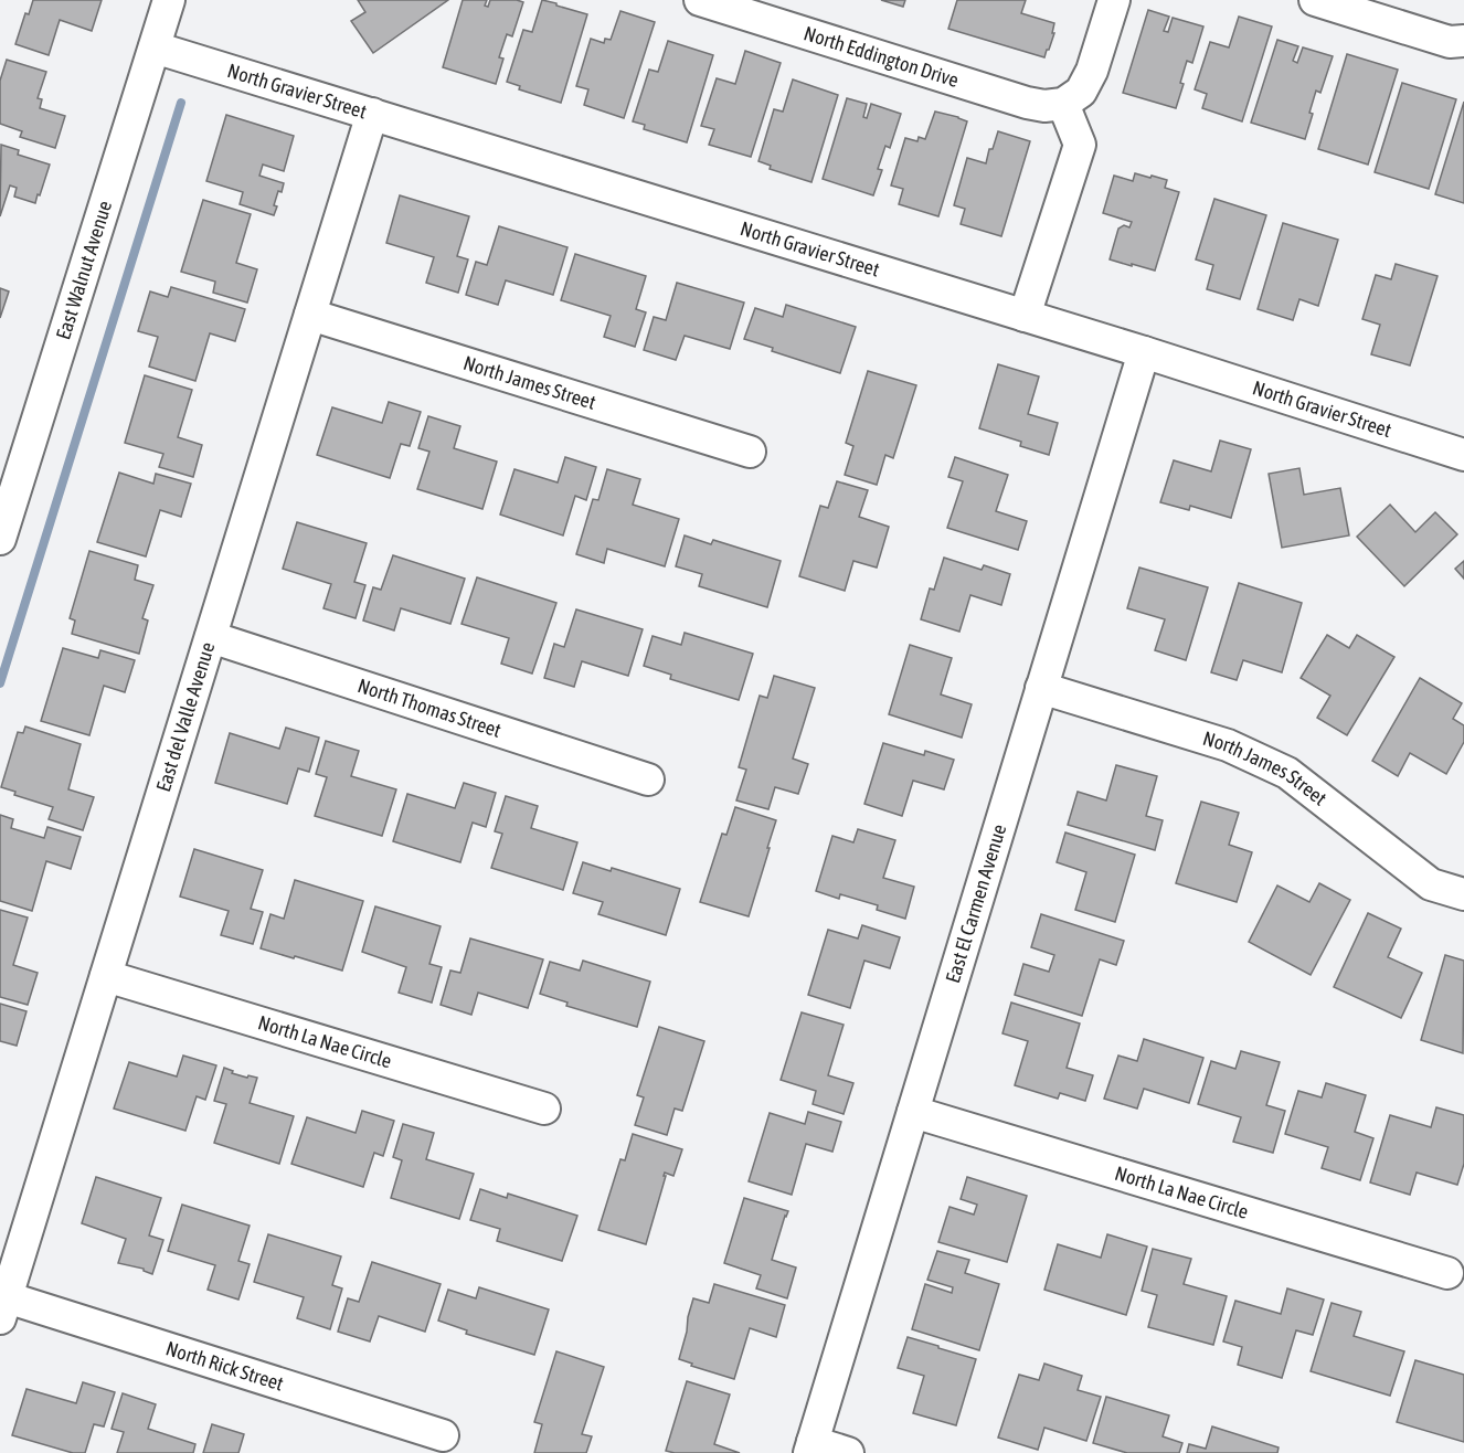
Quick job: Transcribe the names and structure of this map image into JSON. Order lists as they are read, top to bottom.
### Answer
{
  "streets": {
    "street": [
      "North Eddington Drive",
      "North Gravier Street",
      "East Walnut Avenue",
      "North James Street",
      "North Thomas Street",
      "East del Valle Avenue",
      "East El Carmen Avenue",
      "North La Nae Circle",
      "North Rick Street"
    ]
  },
  "crossings": [
    ["North Gravier Street", "East Walnut Avenue"],
    ["North Gravier Street", "East del Valle Avenue"],
    ["North Gravier Street", "East El Carmen Avenue"],
    ["North James Street", "East del Valle Avenue"],
    ["North James Street", "East El Carmen Avenue"],
    ["North Thomas Street", "East del Valle Avenue"],
    ["East del Valle Avenue", "North La Nae Circle"],
    ["East del Valle Avenue", "North Rick Street"],
    ["East El Carmen Avenue", "North La Nae Circle"]
  ]
}
